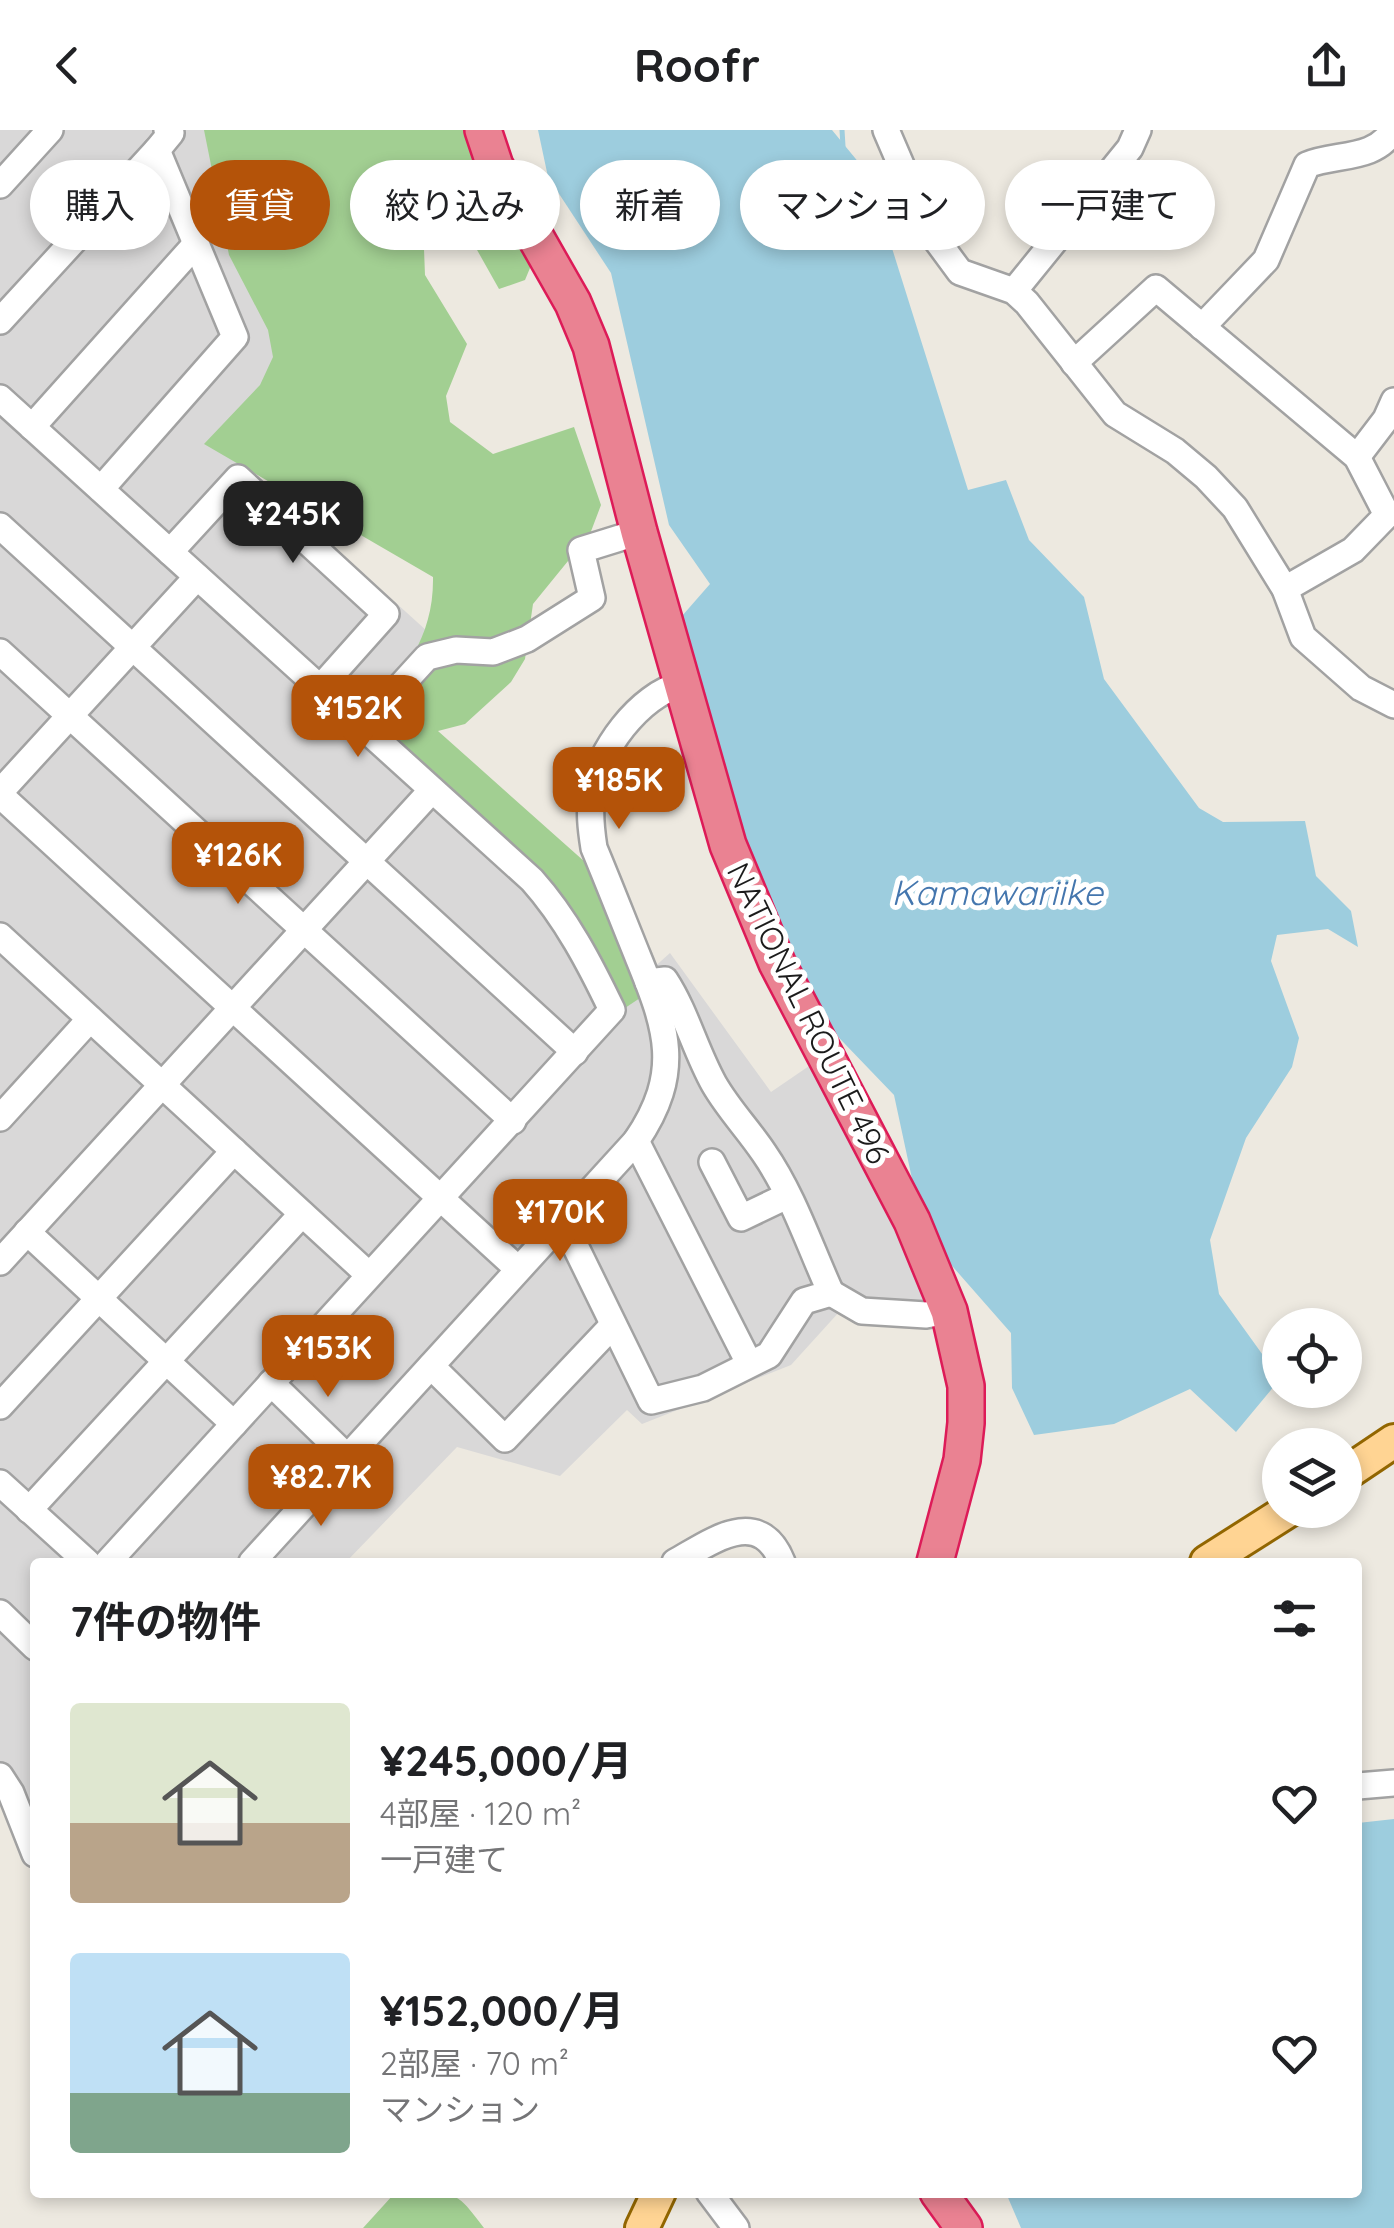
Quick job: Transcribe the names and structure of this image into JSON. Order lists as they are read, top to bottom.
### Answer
{
  "streets": {
    "highway": ["NATIONAL ROUTE 496"]
  },
  "water": ["Kamawariike"],
  "page": {
    "header": "Roofr",
    "chip": [
      "購入",
      "賃貸",
      "絞り込み",
      "新着",
      "マンション",
      "一戸建て"
    ],
    "price": [
      "¥245K",
      "¥152K",
      "¥185K",
      "¥126K",
      "¥170K",
      "¥153K",
      "¥82.7K"
    ],
    "heading": "7件の物件",
    "list": [
      {
        "name": "¥245,000/月",
        "note": "4部屋 · 120 m² · 一戸建て"
      },
      {
        "name": "¥152,000/月",
        "note": "2部屋 · 70 m² · マンション"
      }
    ]
  }
}
